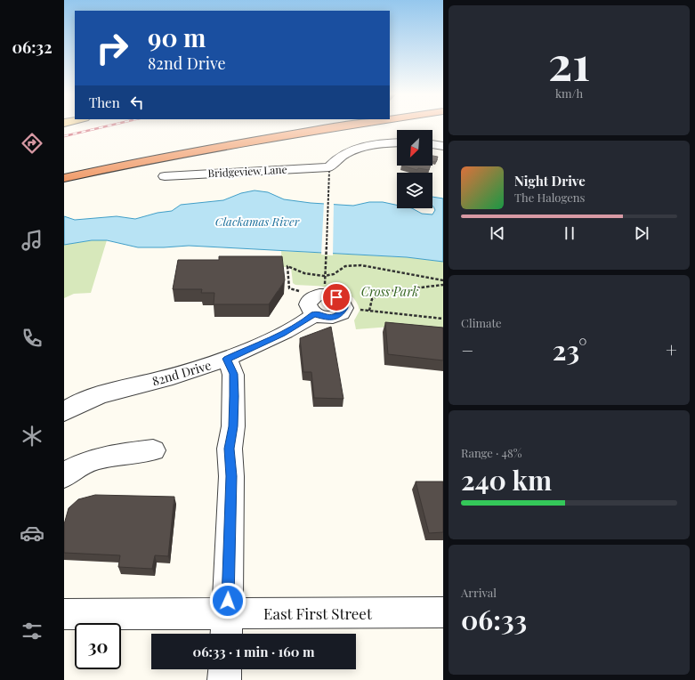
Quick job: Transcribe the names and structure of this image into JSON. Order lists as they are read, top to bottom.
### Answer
{
  "streets": {
    "street": ["Bridgeview Lane", "82nd Drive", "East First Street"]
  },
  "water": ["Clackamas River"],
  "parks": ["Cross Park"],
  "north": "bottom left",
  "page": {
    "tabs": "06:32",
    "tile": [
      ["21", "km/h"],
      "Climate",
      ["Range · 48%", "240 km"],
      ["Arrival", "06:33"]
    ],
    "turn": ["90 m", "82nd Drive"],
    "then": "Then",
    "song": ["Night Drive", "The Halogens"],
    "heat": ["−", "23°", "+"],
    "limit": "30",
    "trip": "06:33 · 1 min · 160 m"
  }
}
